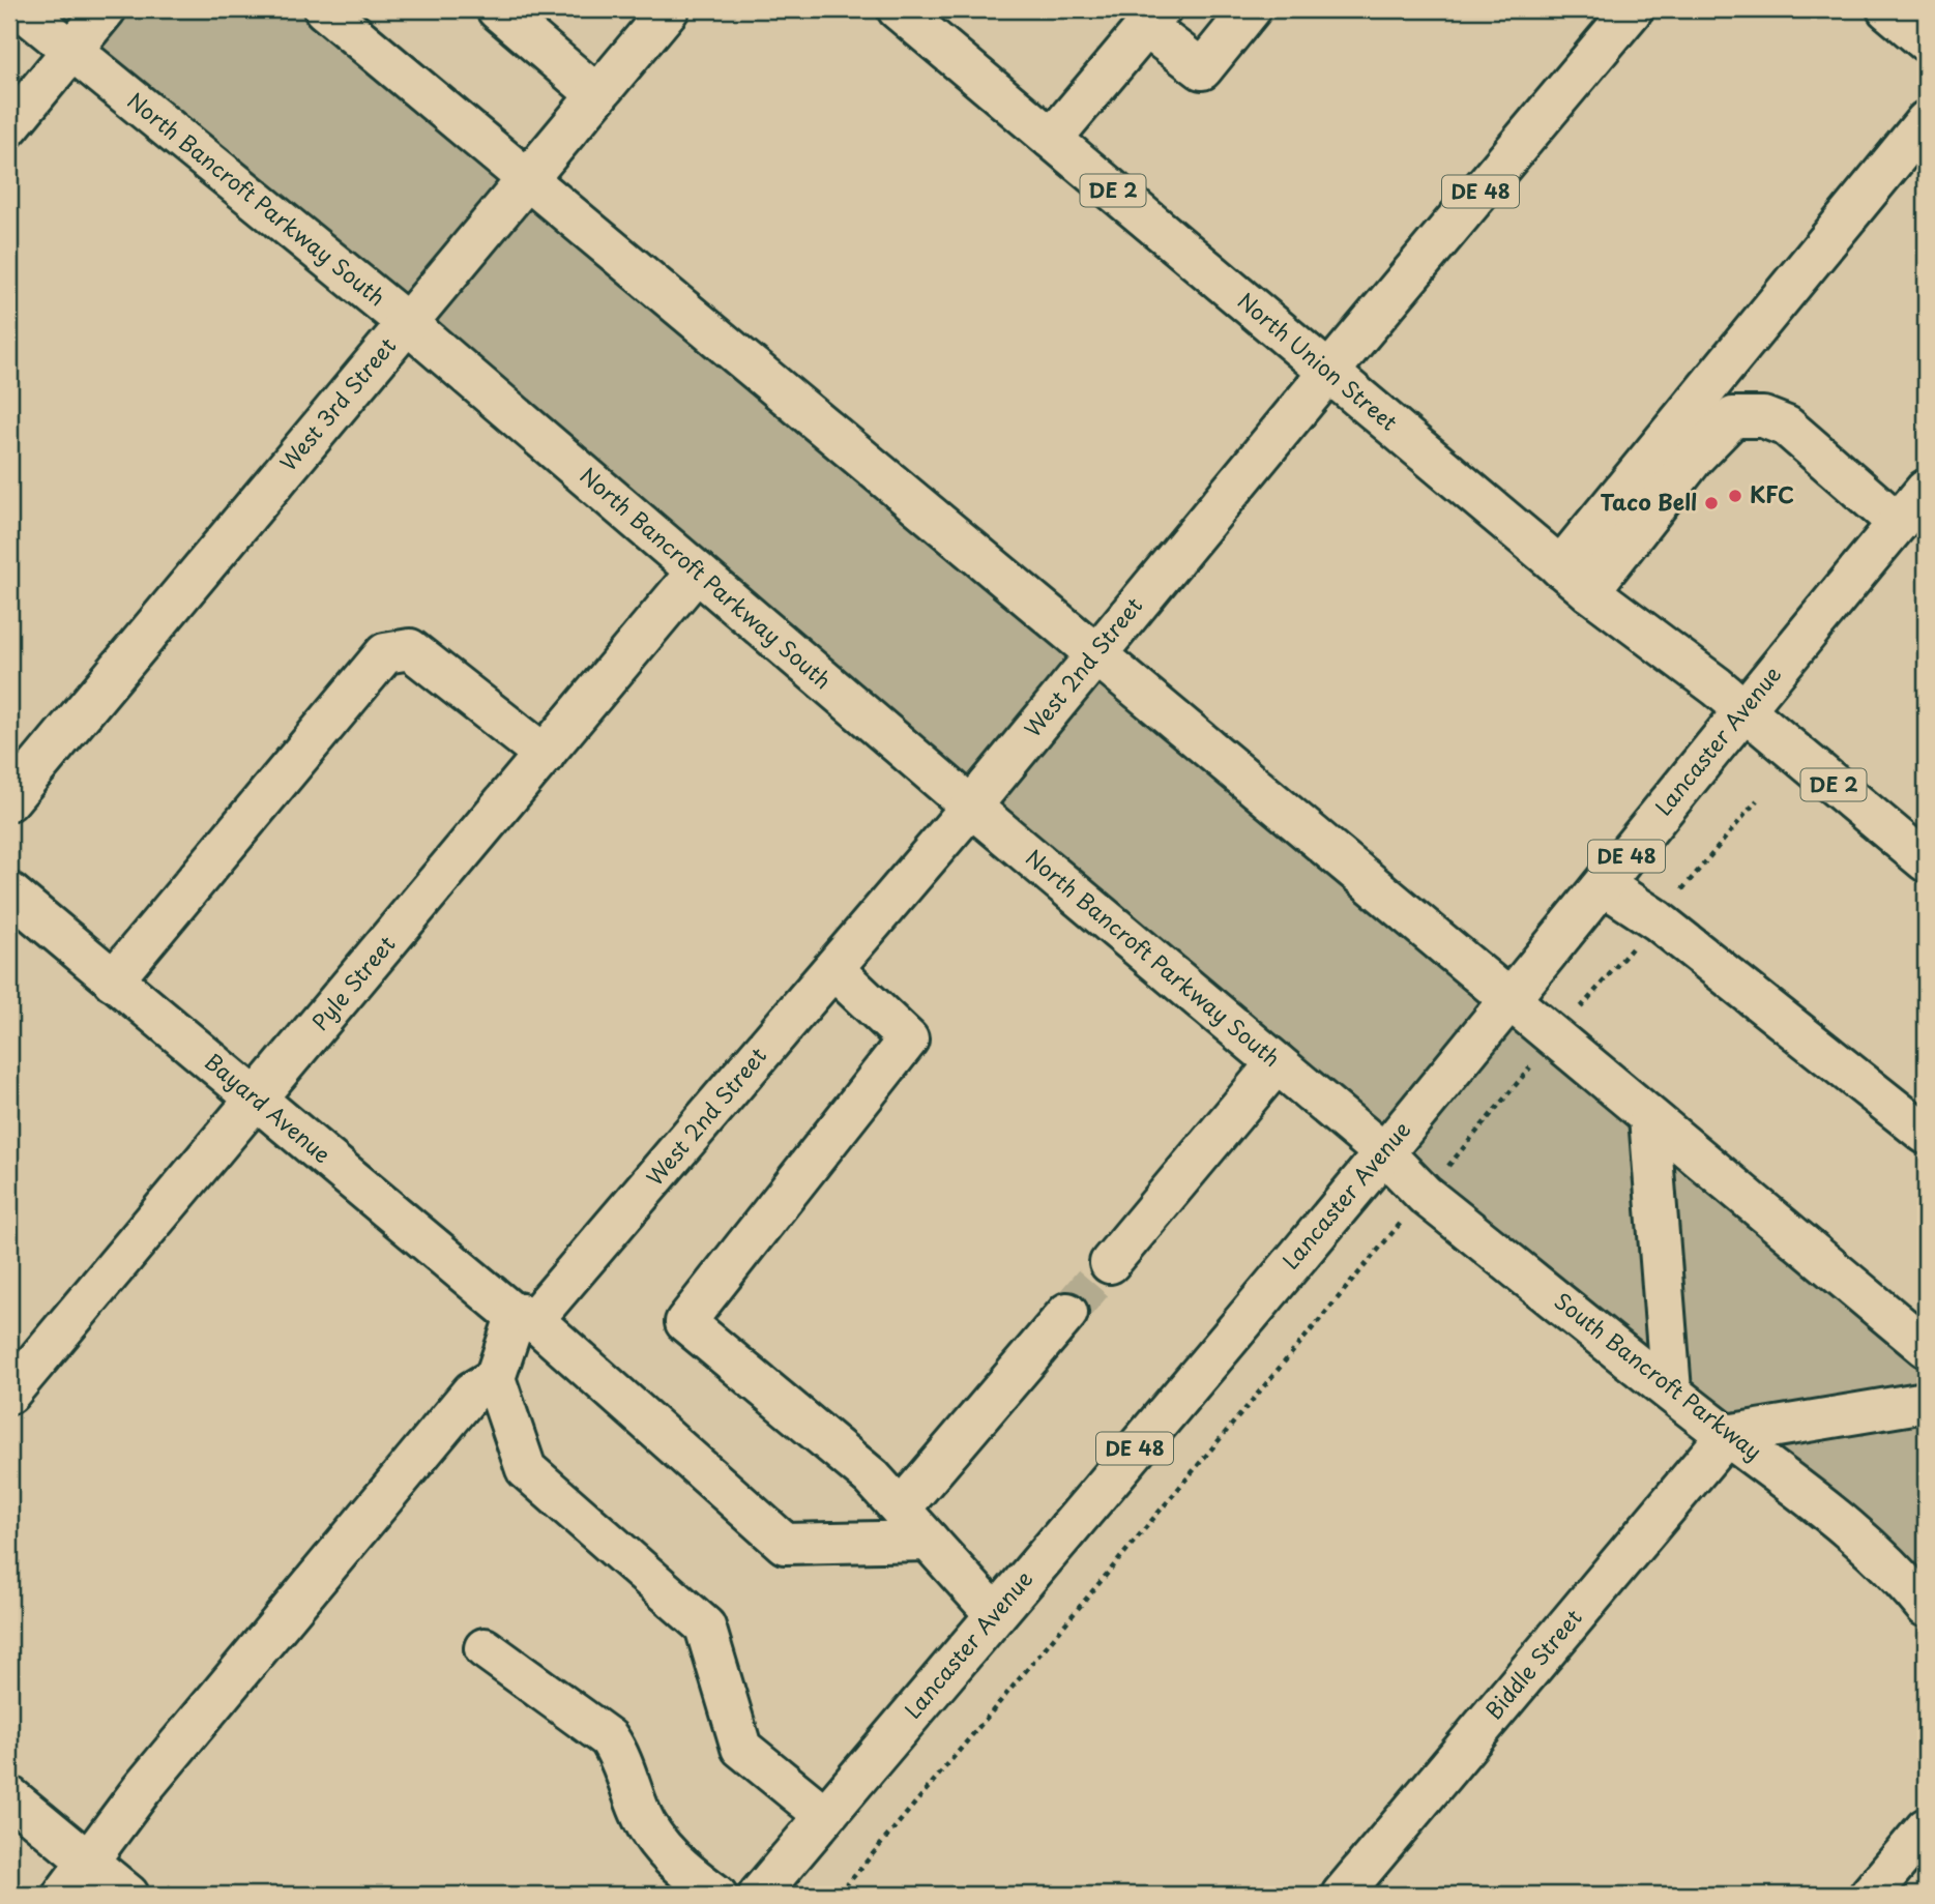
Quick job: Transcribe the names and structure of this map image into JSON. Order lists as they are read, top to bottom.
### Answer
{
  "streets": {
    "street": [
      "DE 2",
      "DE 48",
      "North Bancroft Parkway South",
      "North Union Street",
      "West 3rd Street",
      "West 2nd Street",
      "Lancaster Avenue",
      "Pyle Street",
      "Bayard Avenue",
      "South Bancroft Parkway",
      "Biddle Street"
    ]
  },
  "crossings": [
    ["DE 2", "North Union Street"],
    ["DE 2", "Lancaster Avenue"],
    ["North Bancroft Parkway South", "West 3rd Street"],
    ["North Bancroft Parkway South", "West 2nd Street"],
    ["North Bancroft Parkway South", "Lancaster Avenue"],
    ["North Bancroft Parkway South", "Pyle Street"],
    ["North Bancroft Parkway South", "South Bancroft Parkway"],
    ["North Union Street", "West 2nd Street"],
    ["North Union Street", "Lancaster Avenue"],
    ["West 2nd Street", "Bayard Avenue"],
    ["Lancaster Avenue", "South Bancroft Parkway"],
    ["Pyle Street", "Bayard Avenue"],
    ["South Bancroft Parkway", "Biddle Street"]
  ],
  "places": ["KFC", "Taco Bell"]
}
